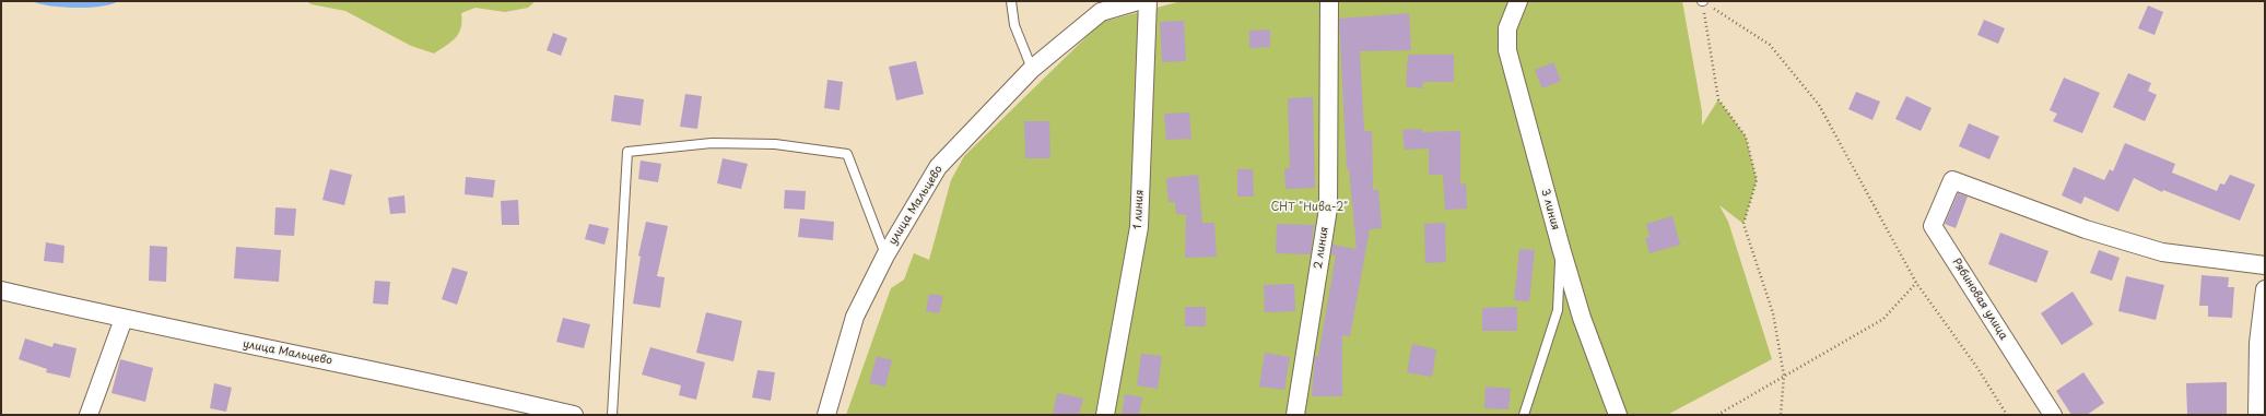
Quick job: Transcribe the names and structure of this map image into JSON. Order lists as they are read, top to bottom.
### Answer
{
  "streets": {
    "street": [
      "улица Мальцево",
      "1 линия",
      "3 линия",
      "2 линия",
      "Рябиновая улица"
    ]
  },
  "parks": ["СНТ \"Нива-2\""]
}
